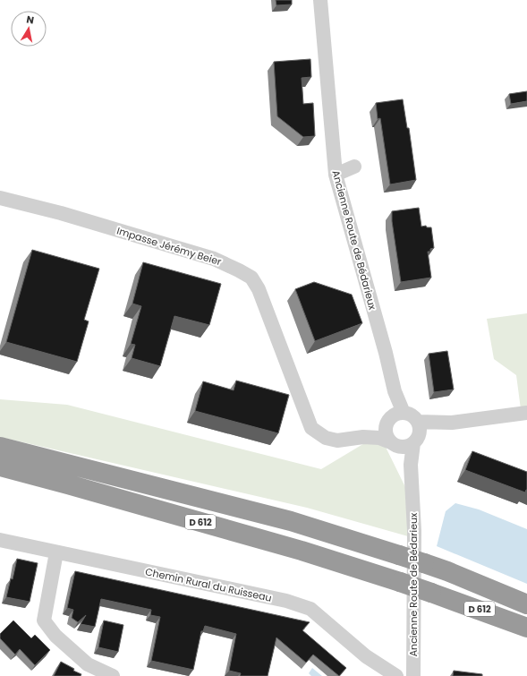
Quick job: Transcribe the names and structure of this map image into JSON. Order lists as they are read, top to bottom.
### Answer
{
  "streets": {
    "highway": ["D 612"],
    "street": ["Ancienne Route de Bédarieux", "Impasse Jérémy Beier", "Chemin Rural du Ruisseau"]
  },
  "crossings": [
    ["Ancienne Route de Bédarieux", "Impasse Jérémy Beier"]
  ],
  "north": "top"
}
